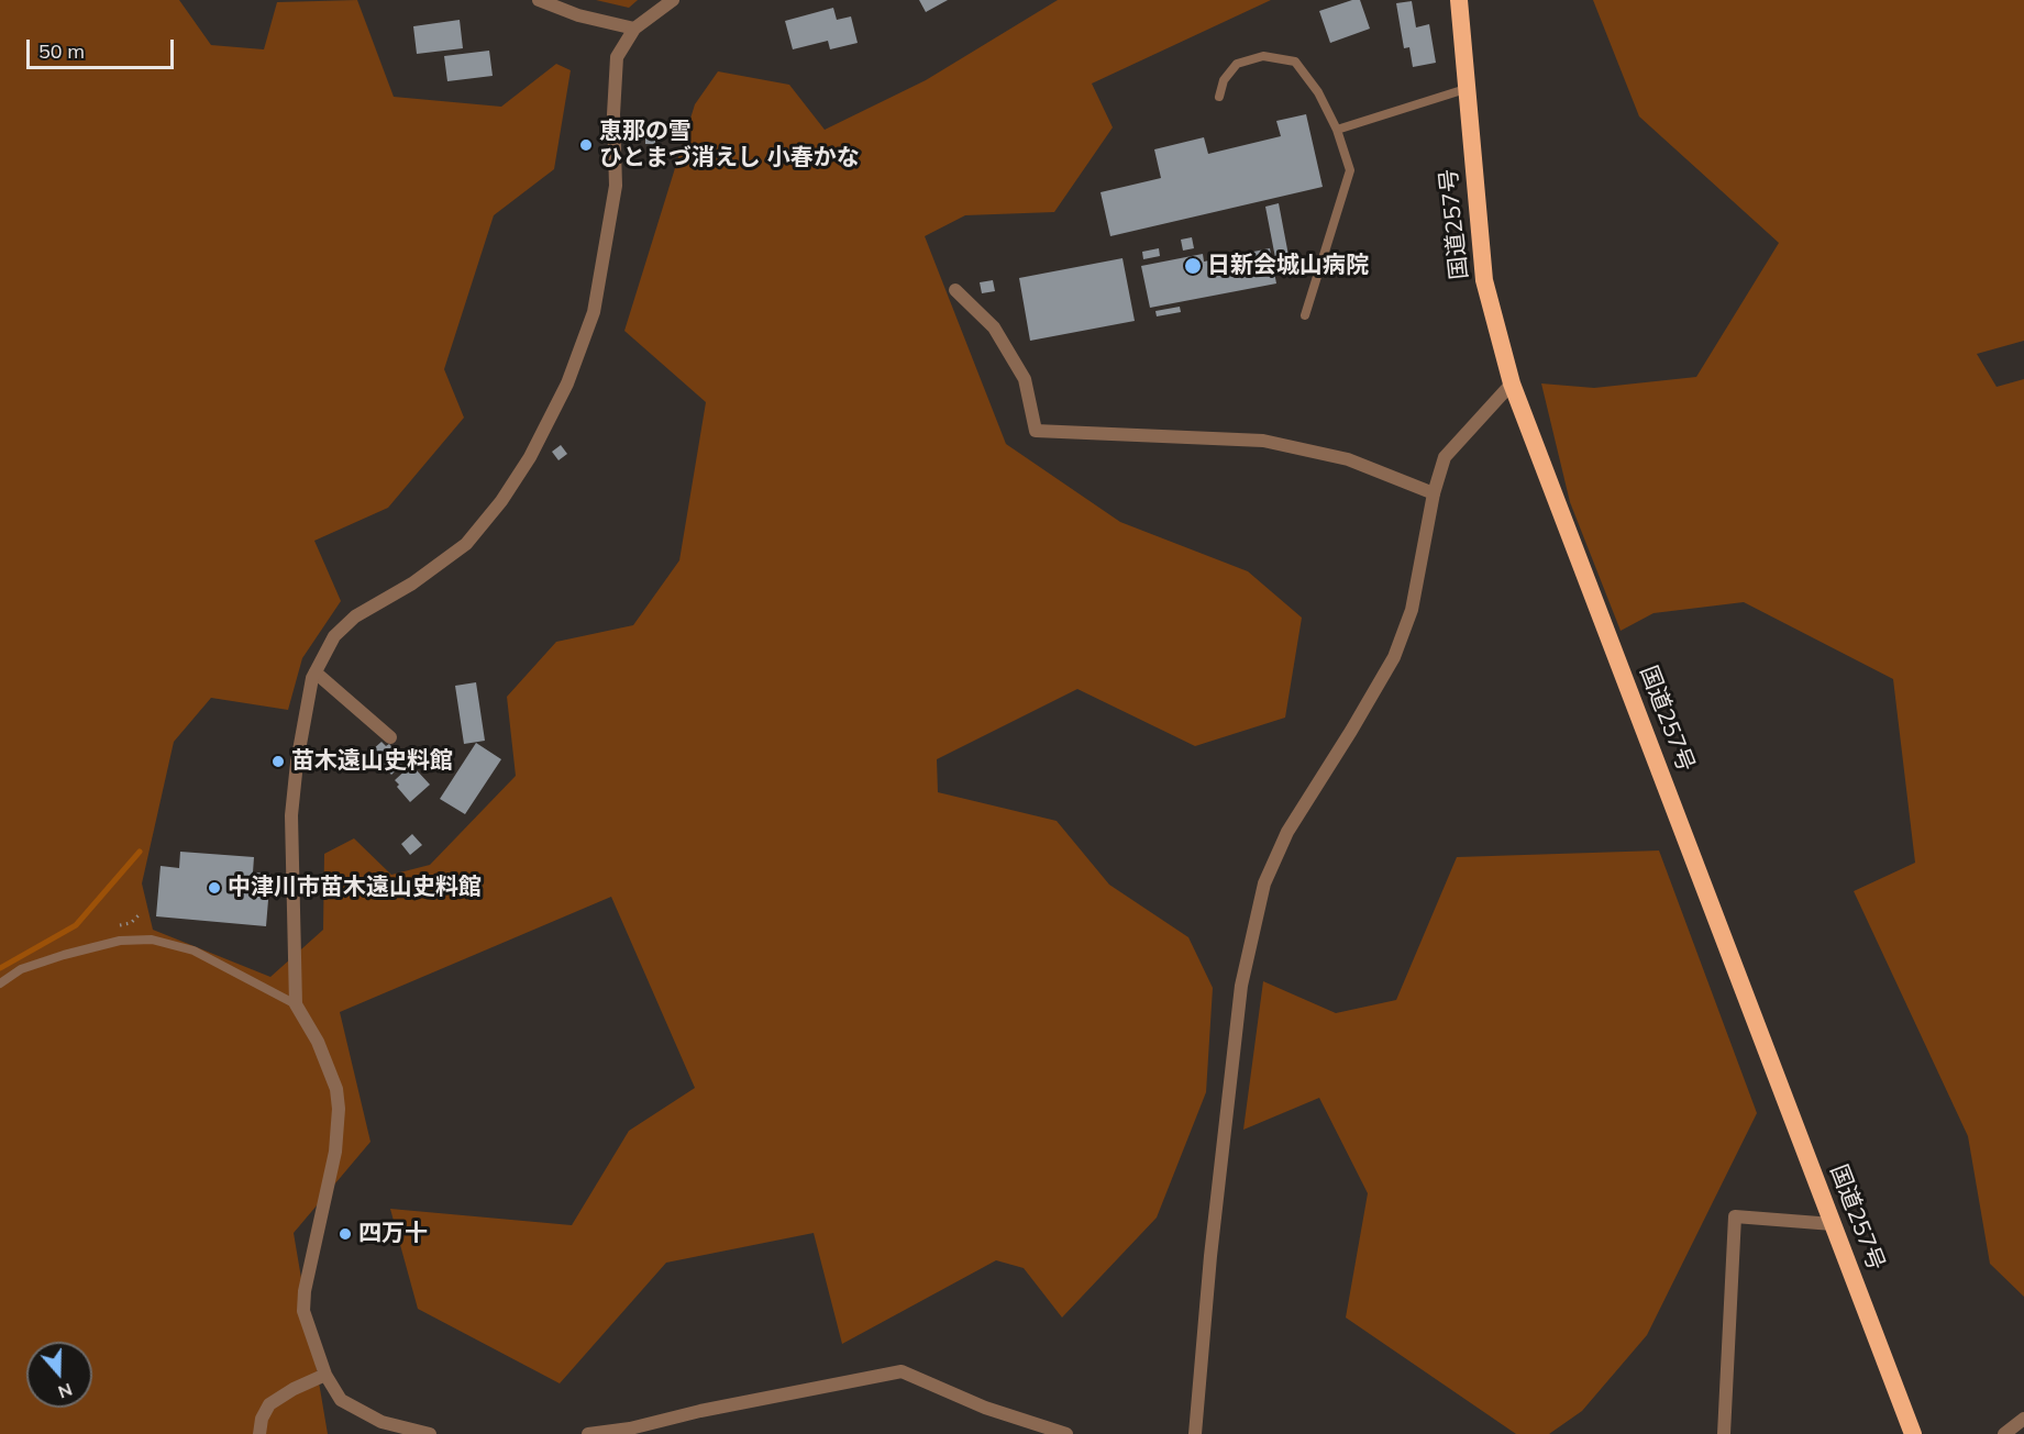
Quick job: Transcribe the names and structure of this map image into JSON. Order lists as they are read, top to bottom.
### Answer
{
  "streets": {
    "highway": ["国道257号"]
  },
  "places": [
    "恵那の雪 ひとまづ消えし 小春かな",
    "日新会城山病院",
    "苗木遠山史料館",
    "中津川市苗木遠山史料館",
    "四万十"
  ],
  "scale_bar": "50 m",
  "north": "bottom"
}
